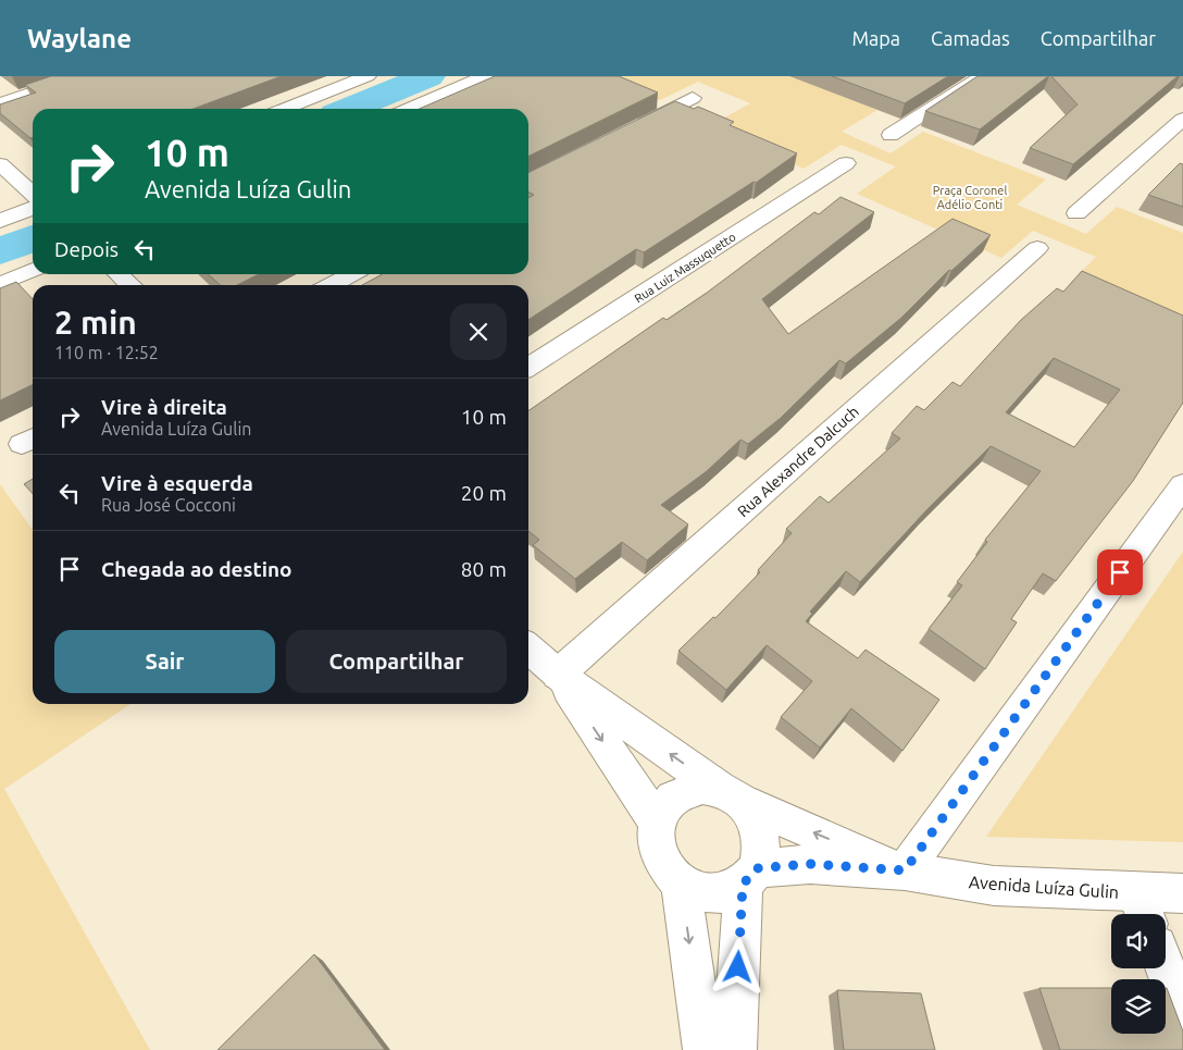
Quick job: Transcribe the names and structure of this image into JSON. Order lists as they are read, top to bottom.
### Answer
{
  "streets": {
    "street": ["Rua Luiz Massuquetto", "Rua Alexandre Dalcuch", "Avenida Luíza Gulin"]
  },
  "parks": ["Praça Coronel Adélio Conti"],
  "page": {
    "header": "Waylane",
    "nav": ["Mapa", "Camadas", "Compartilhar"],
    "turn": ["10 m", "Avenida Luíza Gulin"],
    "then": "Depois",
    "heading": ["2 min", "110 m · 12:52"],
    "list": [
      {
        "name": "Vire à direita",
        "note": "Avenida Luíza Gulin",
        "value": "10 m"
      },
      {
        "name": "Vire à esquerda",
        "note": "Rua José Cocconi",
        "value": "20 m"
      },
      {
        "name": "Chegada ao destino",
        "value": "80 m"
      }
    ],
    "buttons": ["Sair", "Compartilhar"]
  }
}
